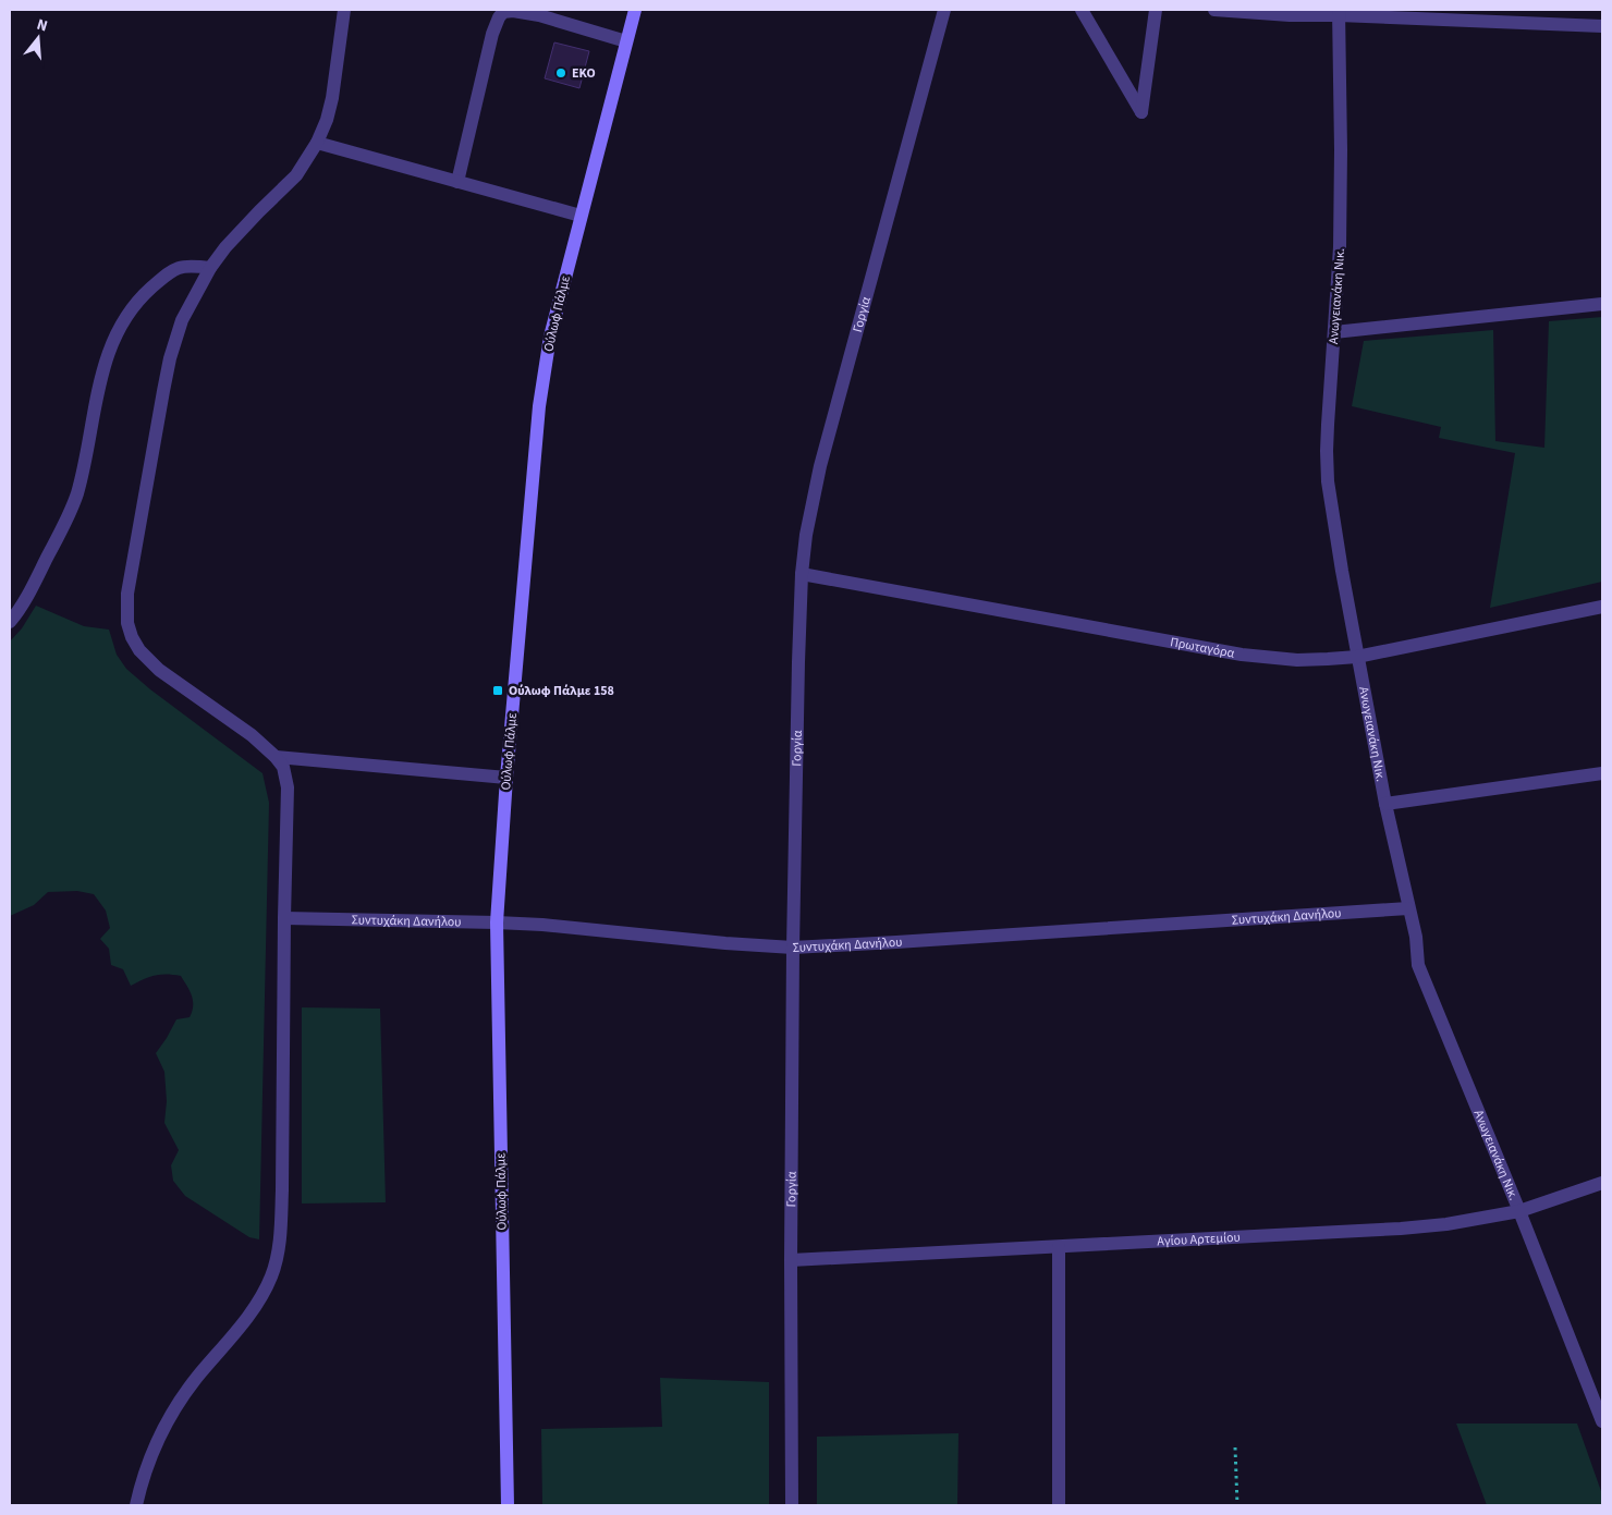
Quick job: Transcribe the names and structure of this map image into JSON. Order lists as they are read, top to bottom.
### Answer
{
  "streets": {
    "street": [
      "Ανωγειανάκη Νικ.",
      "Ούλωφ Πάλμε",
      "Γοργία",
      "Πρωταγόρα",
      "Συντυχάκη Δανήλου",
      "Αγίου Αρτεμίου"
    ]
  },
  "crossings": [
    ["Ανωγειανάκη Νικ.", "Πρωταγόρα"],
    ["Ανωγειανάκη Νικ.", "Συντυχάκη Δανήλου"],
    ["Ανωγειανάκη Νικ.", "Αγίου Αρτεμίου"],
    ["Ούλωφ Πάλμε", "Συντυχάκη Δανήλου"],
    ["Γοργία", "Πρωταγόρα"],
    ["Γοργία", "Συντυχάκη Δανήλου"],
    ["Γοργία", "Αγίου Αρτεμίου"]
  ],
  "places": {
    "other": ["EKO"],
    "transit": ["Ούλωφ Πάλμε 158"]
  },
  "north": "top"
}
